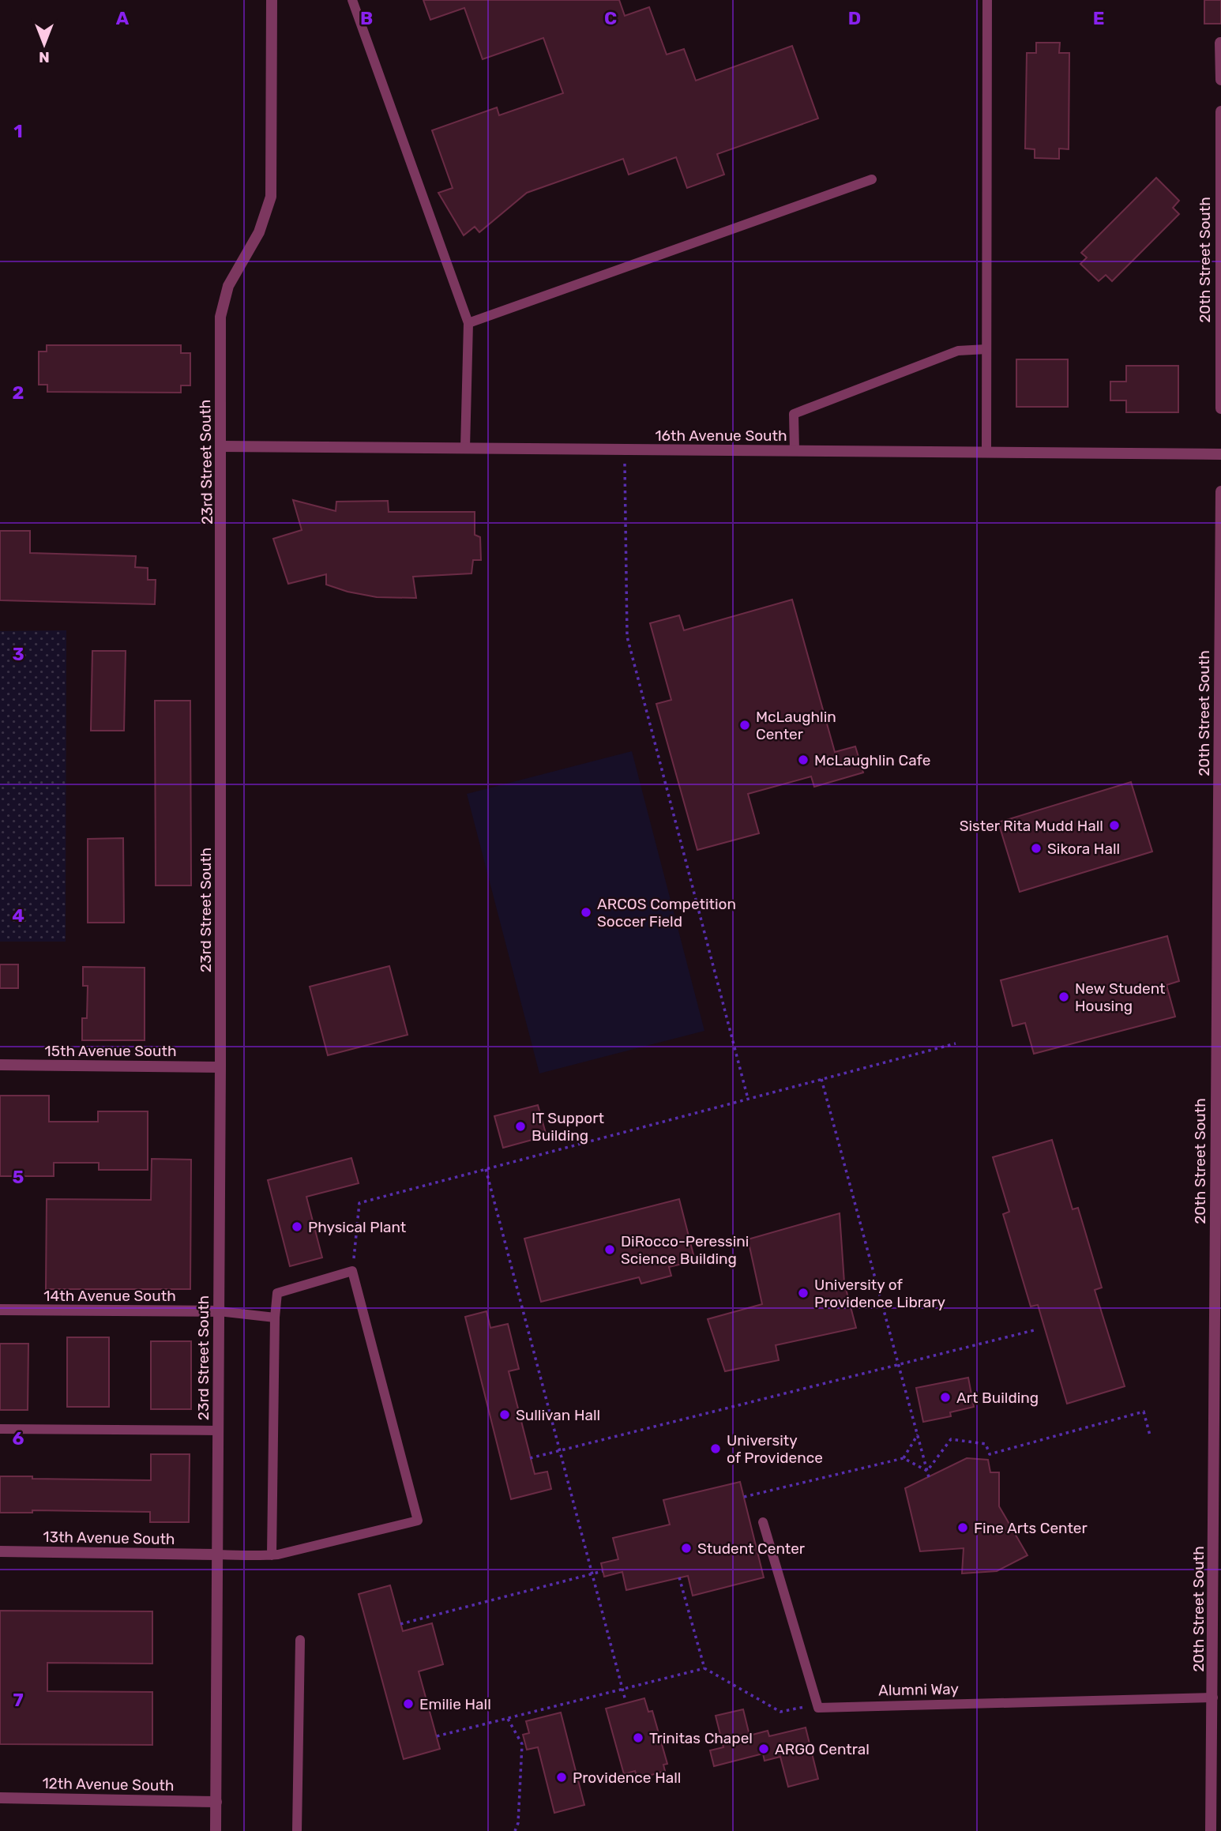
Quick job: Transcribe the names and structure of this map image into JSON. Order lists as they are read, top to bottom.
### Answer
{
  "streets": {
    "street": [
      "20th Street South",
      "16th Avenue South",
      "23rd Street South",
      "15th Avenue South",
      "14th Avenue South",
      "13th Avenue South",
      "12th Avenue South"
    ],
    "lane": ["Alumni Way"]
  },
  "crossings": [
    ["20th Street South", "Alumni Way"],
    ["16th Avenue South", "23rd Street South"],
    ["23rd Street South", "15th Avenue South"],
    ["23rd Street South", "14th Avenue South"],
    ["23rd Street South", "13th Avenue South"],
    ["23rd Street South", "12th Avenue South"]
  ],
  "places": [
    "McLaughlin Center",
    "McLaughlin Cafe",
    "Sister Rita Mudd Hall",
    "Sikora Hall",
    "ARCOS Competition Soccer Field",
    "New Student Housing",
    "IT Support Building",
    "Physical Plant",
    "DiRocco-Peressini Science Building",
    "University of Providence Library",
    "Art Building",
    "Sullivan Hall",
    "University of Providence",
    "Fine Arts Center",
    "Student Center",
    "Emilie Hall",
    "Trinitas Chapel",
    "ARGO Central",
    "Providence Hall"
  ],
  "north": "bottom",
  "grid": {
    "columns": [
      "A",
      "B",
      "C",
      "D",
      "E"
    ],
    "rows": [
      "1",
      "2",
      "3",
      "4",
      "5",
      "6",
      "7"
    ]
  }
}
